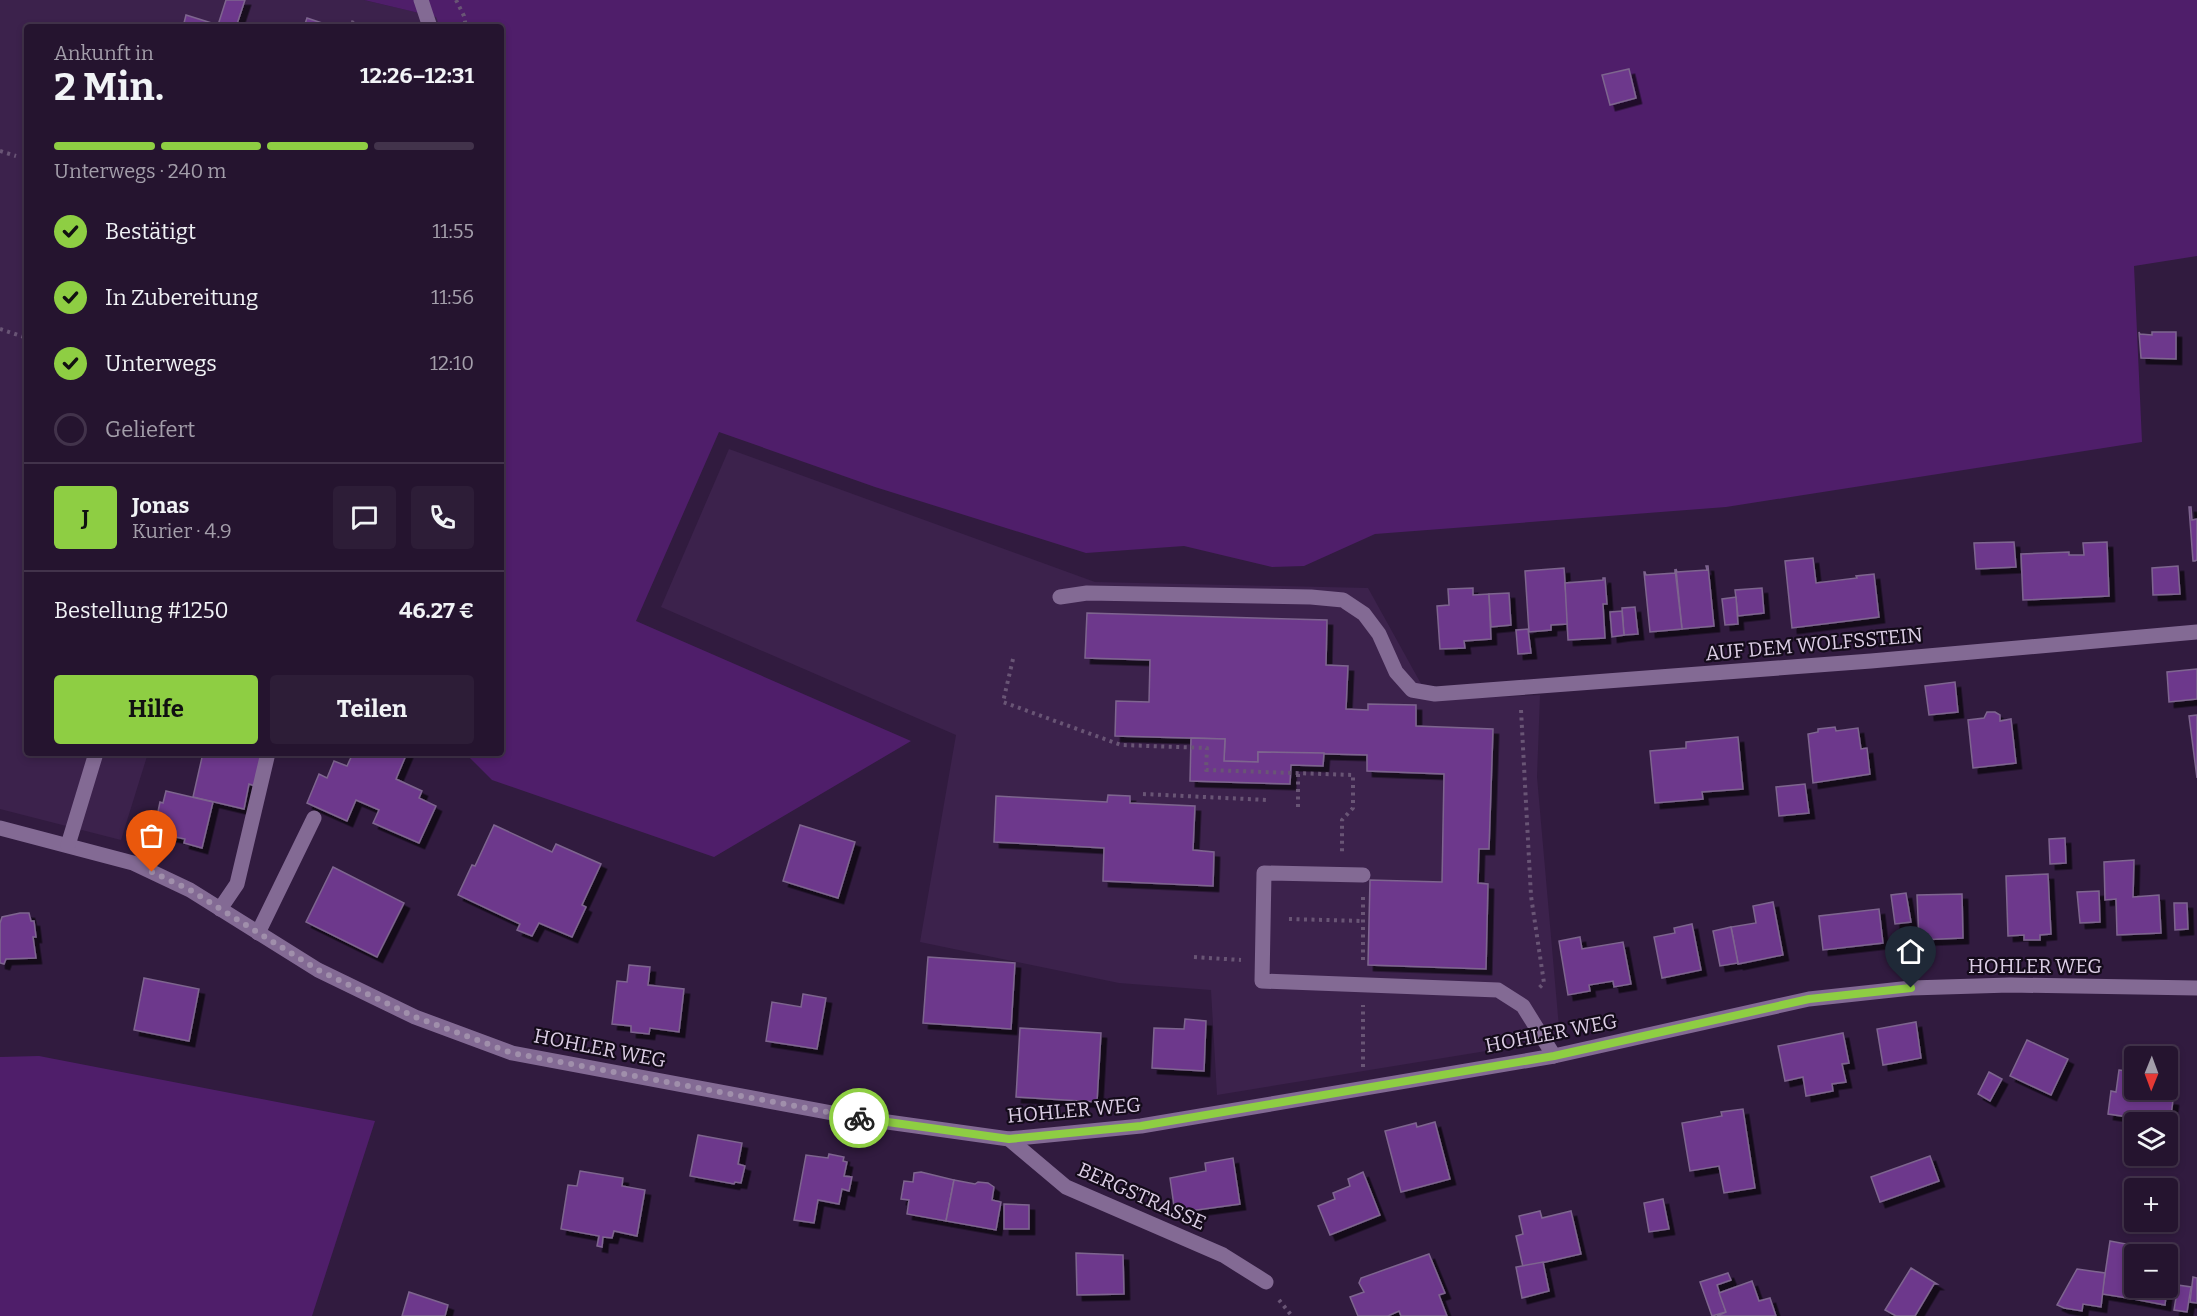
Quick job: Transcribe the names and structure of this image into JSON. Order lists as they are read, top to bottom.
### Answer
{
  "streets": {
    "street": ["AUF DEM WOLFSSTEIN", "HOHLER WEG", "BERGSTRASSE"]
  },
  "crossings": [
    ["HOHLER WEG", "BERGSTRASSE"]
  ],
  "north": "bottom",
  "page": {
    "heading": ["2 Min.", "Ankunft in", "12:26–12:31"],
    "panel": [
      "Jonas",
      "Kurier · 4.9",
      "Bestellung #1250",
      "46.27 €"
    ],
    "bar": "Unterwegs · 240 m",
    "list": [
      ["Bestätigt", "11:55"],
      ["In Zubereitung", "11:56"],
      ["Unterwegs", "12:10"],
      "Geliefert"
    ],
    "round": "J",
    "buttons": ["Hilfe", "Teilen"],
    "map_buttons": ["+", "−"]
  }
}
